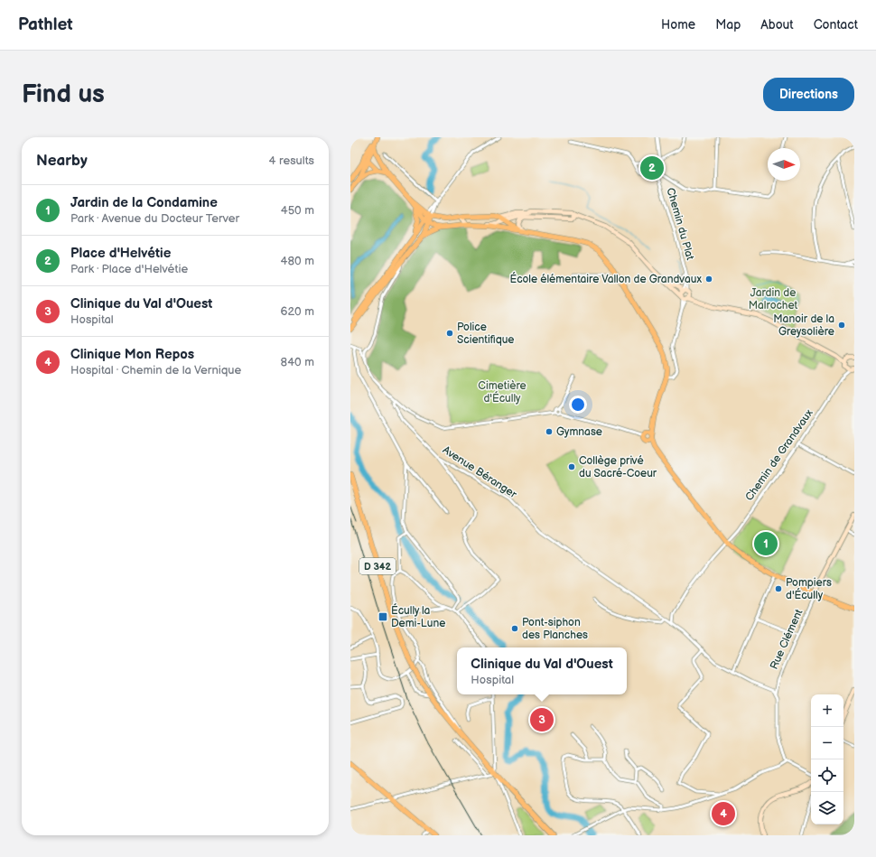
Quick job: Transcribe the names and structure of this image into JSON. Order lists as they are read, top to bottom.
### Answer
{
  "streets": {
    "highway": ["D 342"],
    "street": [
      "Chemin du Plat",
      "Chemin de Grandvaux",
      "Avenue Béranger",
      "Rue Clément"
    ]
  },
  "crossings": [
    ["Chemin de Grandvaux", "Avenue Béranger"],
    ["Avenue Béranger", "Rue Clément"]
  ],
  "parks": ["Jardin de Malrochet", "Cimetière d'Écully"],
  "places": {
    "other": [
      "École élémentaire Vallon de Grandvaux",
      "Manoir de la Greysolière",
      "Police Scientifique",
      "Gymnase",
      "Collège privé du Sacré-Coeur",
      "Pompiers d'Écully",
      "Pont-siphon des Planches"
    ],
    "transit": ["Écully la Demi-Lune"]
  },
  "north": "right",
  "page": {
    "header": "Pathlet",
    "nav": [
      "Home",
      "Map",
      "About",
      "Contact"
    ],
    "buttons": "Directions",
    "title": "Find us",
    "heading": ["Nearby", "4 results"],
    "pins": [
      "2",
      "1",
      "3",
      "4"
    ],
    "list": [
      {
        "mark": "1",
        "name": "Jardin de la Condamine",
        "note": "Park · Avenue du Docteur Terver",
        "value": "450 m"
      },
      {
        "mark": "2",
        "name": "Place d'Helvétie",
        "note": "Park · Place d'Helvétie",
        "value": "480 m"
      },
      {
        "mark": "3",
        "name": "Clinique du Val d'Ouest",
        "note": "Hospital",
        "value": "620 m"
      },
      {
        "mark": "4",
        "name": "Clinique Mon Repos",
        "note": "Hospital · Chemin de la Vernique",
        "value": "840 m"
      }
    ],
    "popup": ["Clinique du Val d'Ouest", "Hospital"],
    "map_buttons": ["+", "−"]
  }
}
